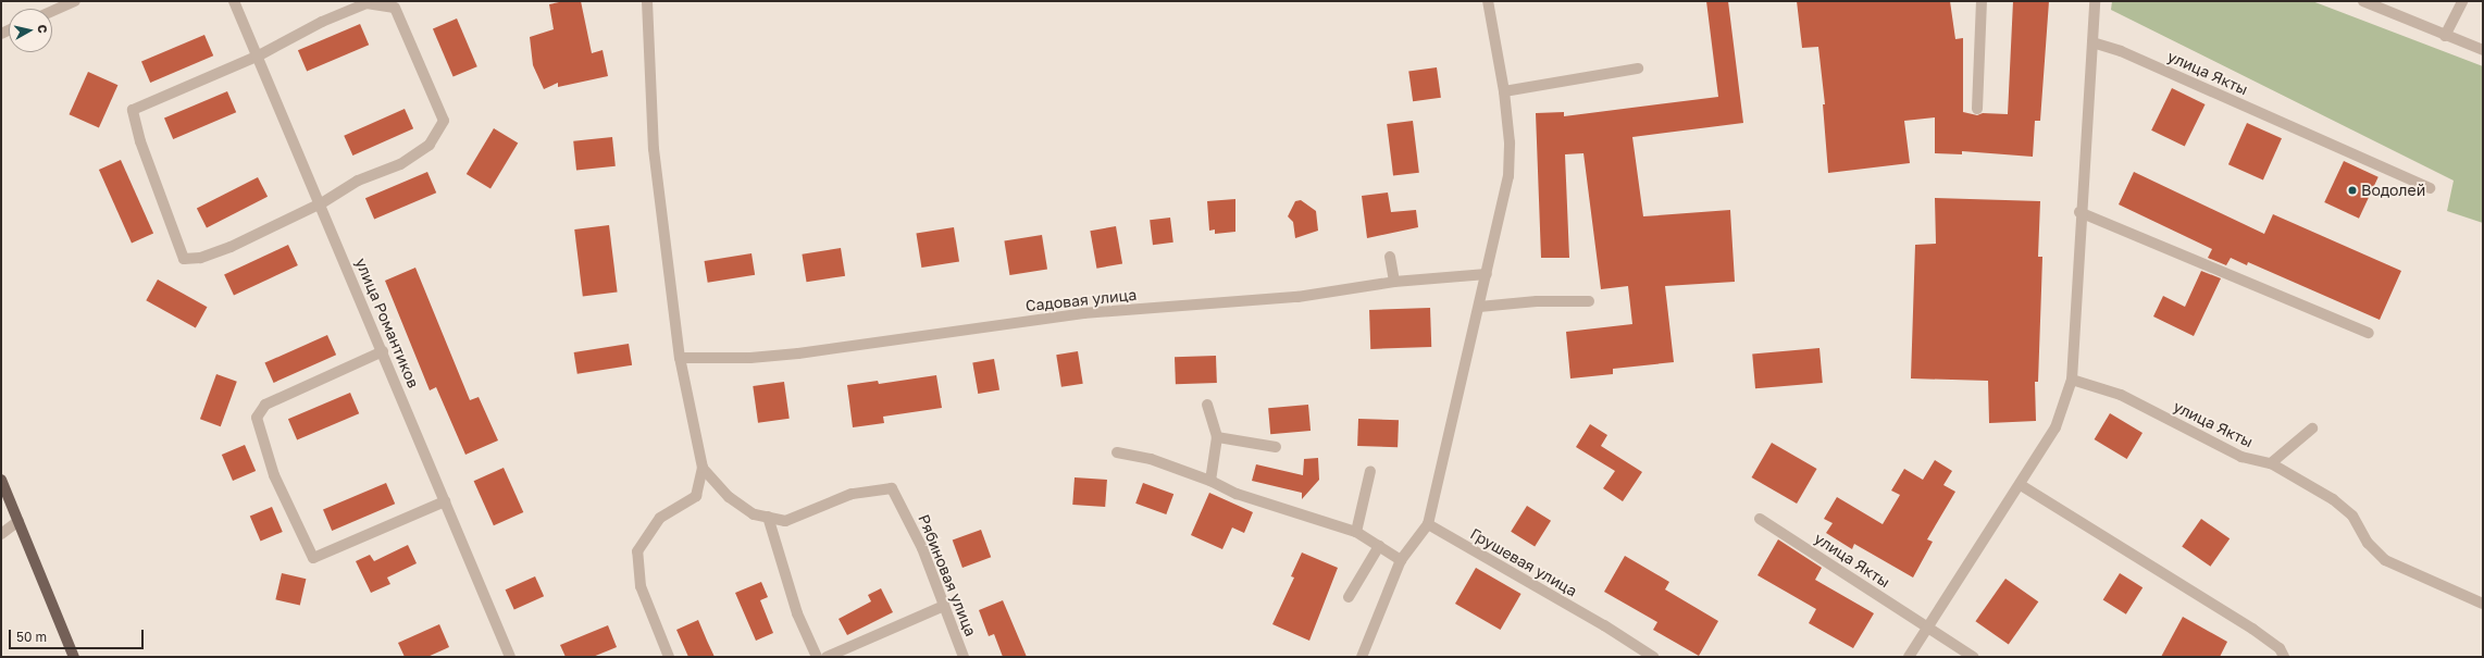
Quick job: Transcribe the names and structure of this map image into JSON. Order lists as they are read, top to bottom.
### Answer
{
  "streets": {
    "street": [
      "улица Якты",
      "Садовая улица",
      "улица Романтиков",
      "Грушевая улица",
      "Рябиновая улица"
    ]
  },
  "places": ["Водолей"],
  "scale_bar": "50 m",
  "north": "right"
}
